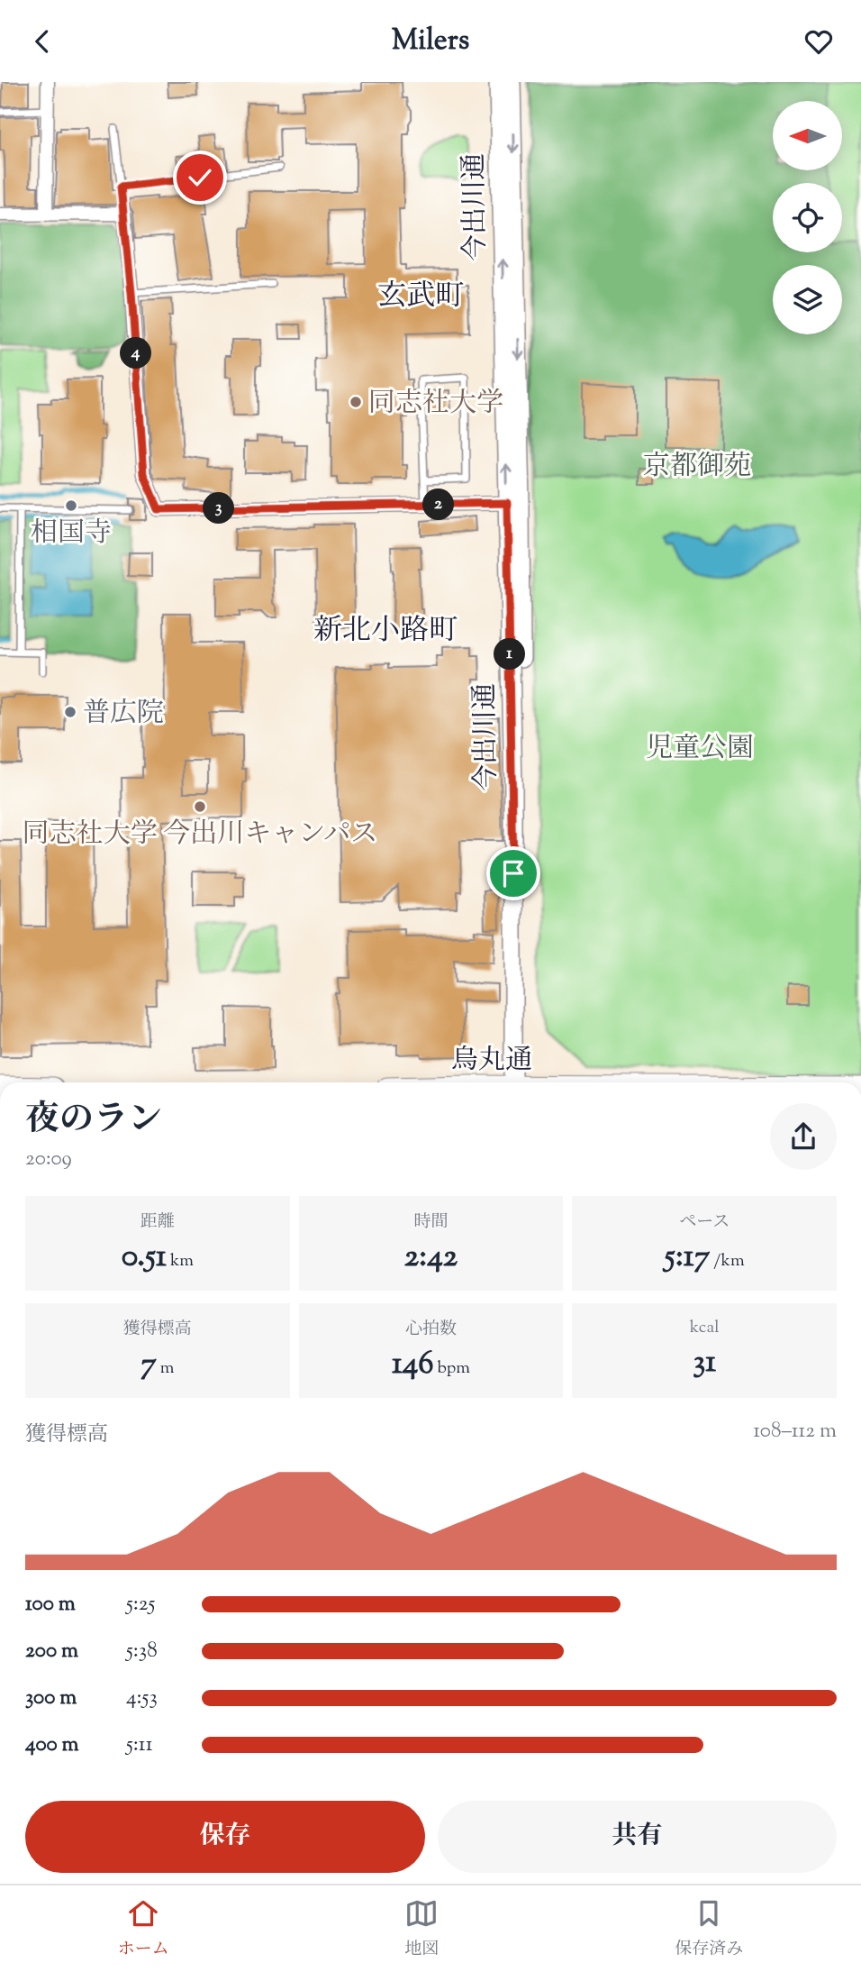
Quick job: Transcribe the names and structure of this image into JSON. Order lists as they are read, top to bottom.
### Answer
{
  "streets": {
    "main road": ["今出川通"]
  },
  "districts": ["玄武町", "新北小路町"],
  "parks": ["京都御苑", "児童公園"],
  "places": [
    "同志社大学",
    "相国寺",
    "普広院",
    "同志社大学 今出川キャンパス"
  ],
  "north": "left",
  "page": {
    "header": "Milers",
    "pins": [
      "4",
      "2",
      "3",
      "1"
    ],
    "heading": ["夜のラン", "20:09"],
    "stats": [
      ["距離", "0.51 km"],
      ["時間", "2:42"],
      ["ペース", "5:17 /km"],
      ["獲得標高", "7 m"],
      ["心拍数", "146 bpm"],
      ["kcal", "31"]
    ],
    "chart": ["獲得標高", "108–112 m"],
    "list": [
      {
        "name": "100 m",
        "note": "5:25"
      },
      {
        "name": "200 m",
        "note": "5:38"
      },
      {
        "name": "300 m",
        "note": "4:53"
      },
      {
        "name": "400 m",
        "note": "5:11"
      }
    ],
    "buttons": ["保存", "共有"],
    "tabs": ["ホーム", "地図", "保存済み"]
  }
}
